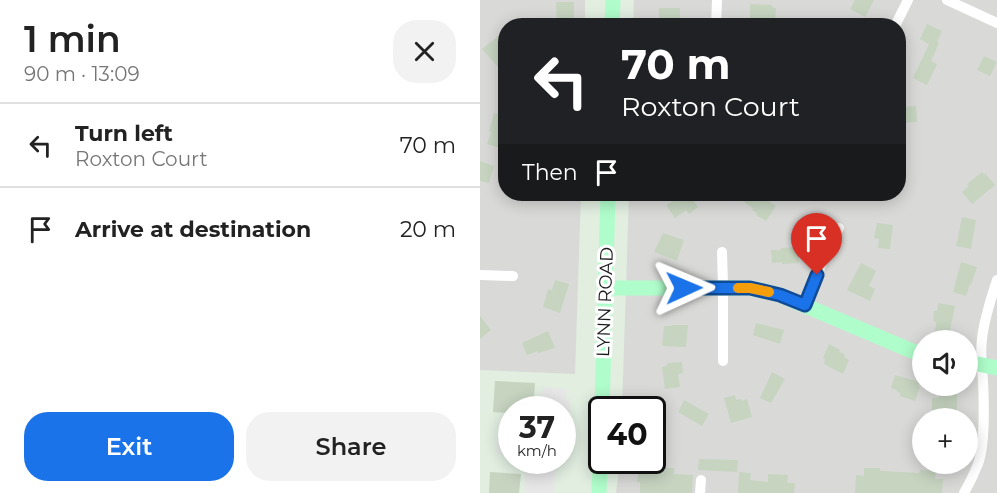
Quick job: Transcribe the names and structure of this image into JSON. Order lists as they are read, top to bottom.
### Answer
{
  "streets": {
    "street": ["LYNN ROAD"]
  },
  "page": {
    "heading": ["1 min", "90 m · 13:09"],
    "turn": ["70 m", "Roxton Court"],
    "list": [
      {
        "name": "Turn left",
        "note": "Roxton Court",
        "value": "70 m"
      },
      {
        "name": "Arrive at destination",
        "value": "20 m"
      }
    ],
    "then": "Then",
    "map_buttons": "+",
    "speed": "37 km/h",
    "limit": "40",
    "buttons": ["Exit", "Share"]
  }
}
